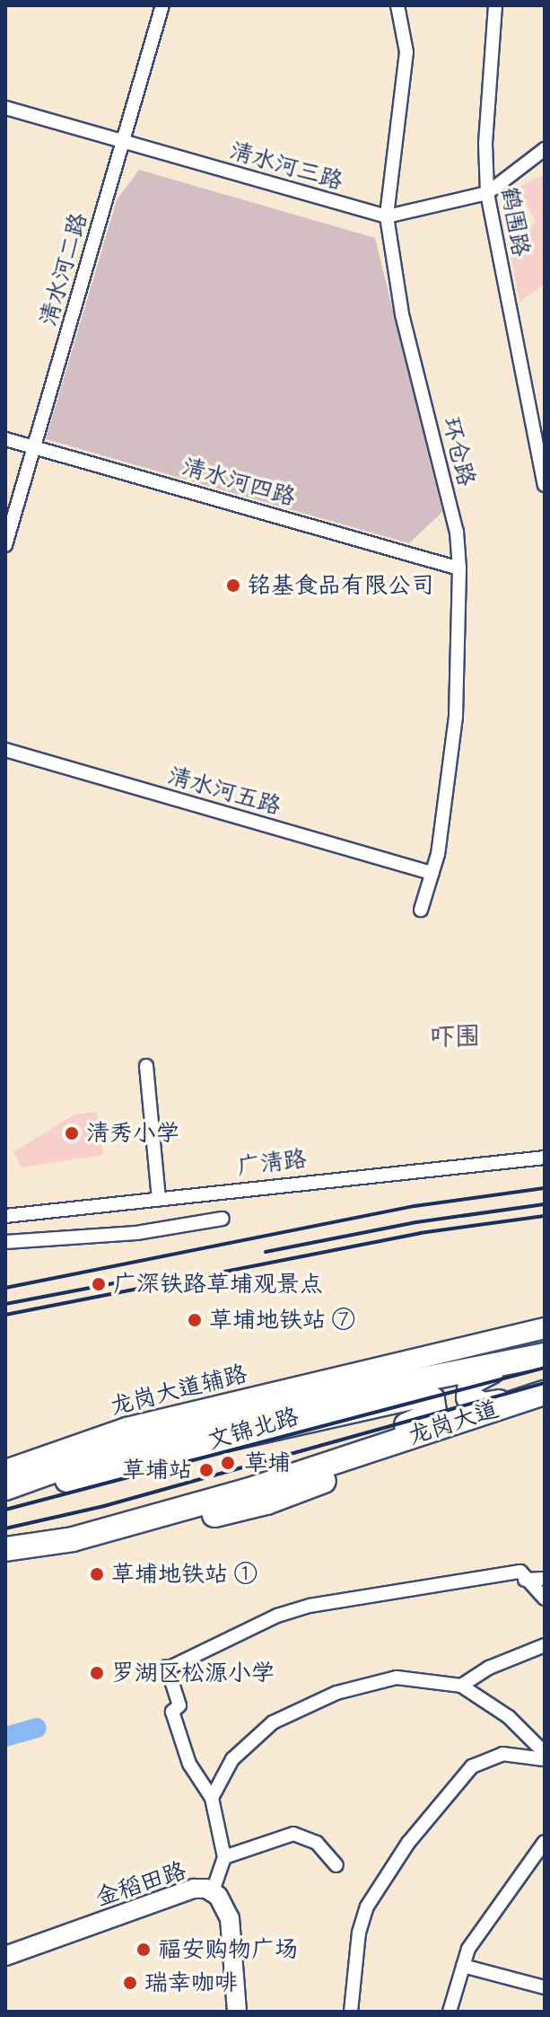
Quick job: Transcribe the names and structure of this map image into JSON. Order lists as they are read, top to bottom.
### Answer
{
  "streets": {
    "highway": ["龙岗大道", "文锦北路"],
    "main road": ["龙岗大道辅路"],
    "street": [
      "清水河三路",
      "鹤围路",
      "清水河二路",
      "环仓路",
      "清水河四路",
      "清水河五路",
      "广清路",
      "金稻田路"
    ]
  },
  "crossings": [
    ["清水河三路", "鹤围路"],
    ["清水河三路", "清水河二路"],
    ["清水河三路", "环仓路"],
    ["清水河二路", "清水河四路"],
    ["环仓路", "清水河四路"],
    ["环仓路", "清水河五路"],
    ["龙岗大道", "文锦北路"]
  ],
  "districts": ["吓围"],
  "places": [
    "铭基食品有限公司",
    "清秀小学",
    "广深铁路草埔观景点",
    "草埔地铁站 ⑦",
    "草埔",
    "草埔站",
    "草埔地铁站 ①",
    "罗湖区松源小学",
    "福安购物广场",
    "瑞幸咖啡"
  ]
}
